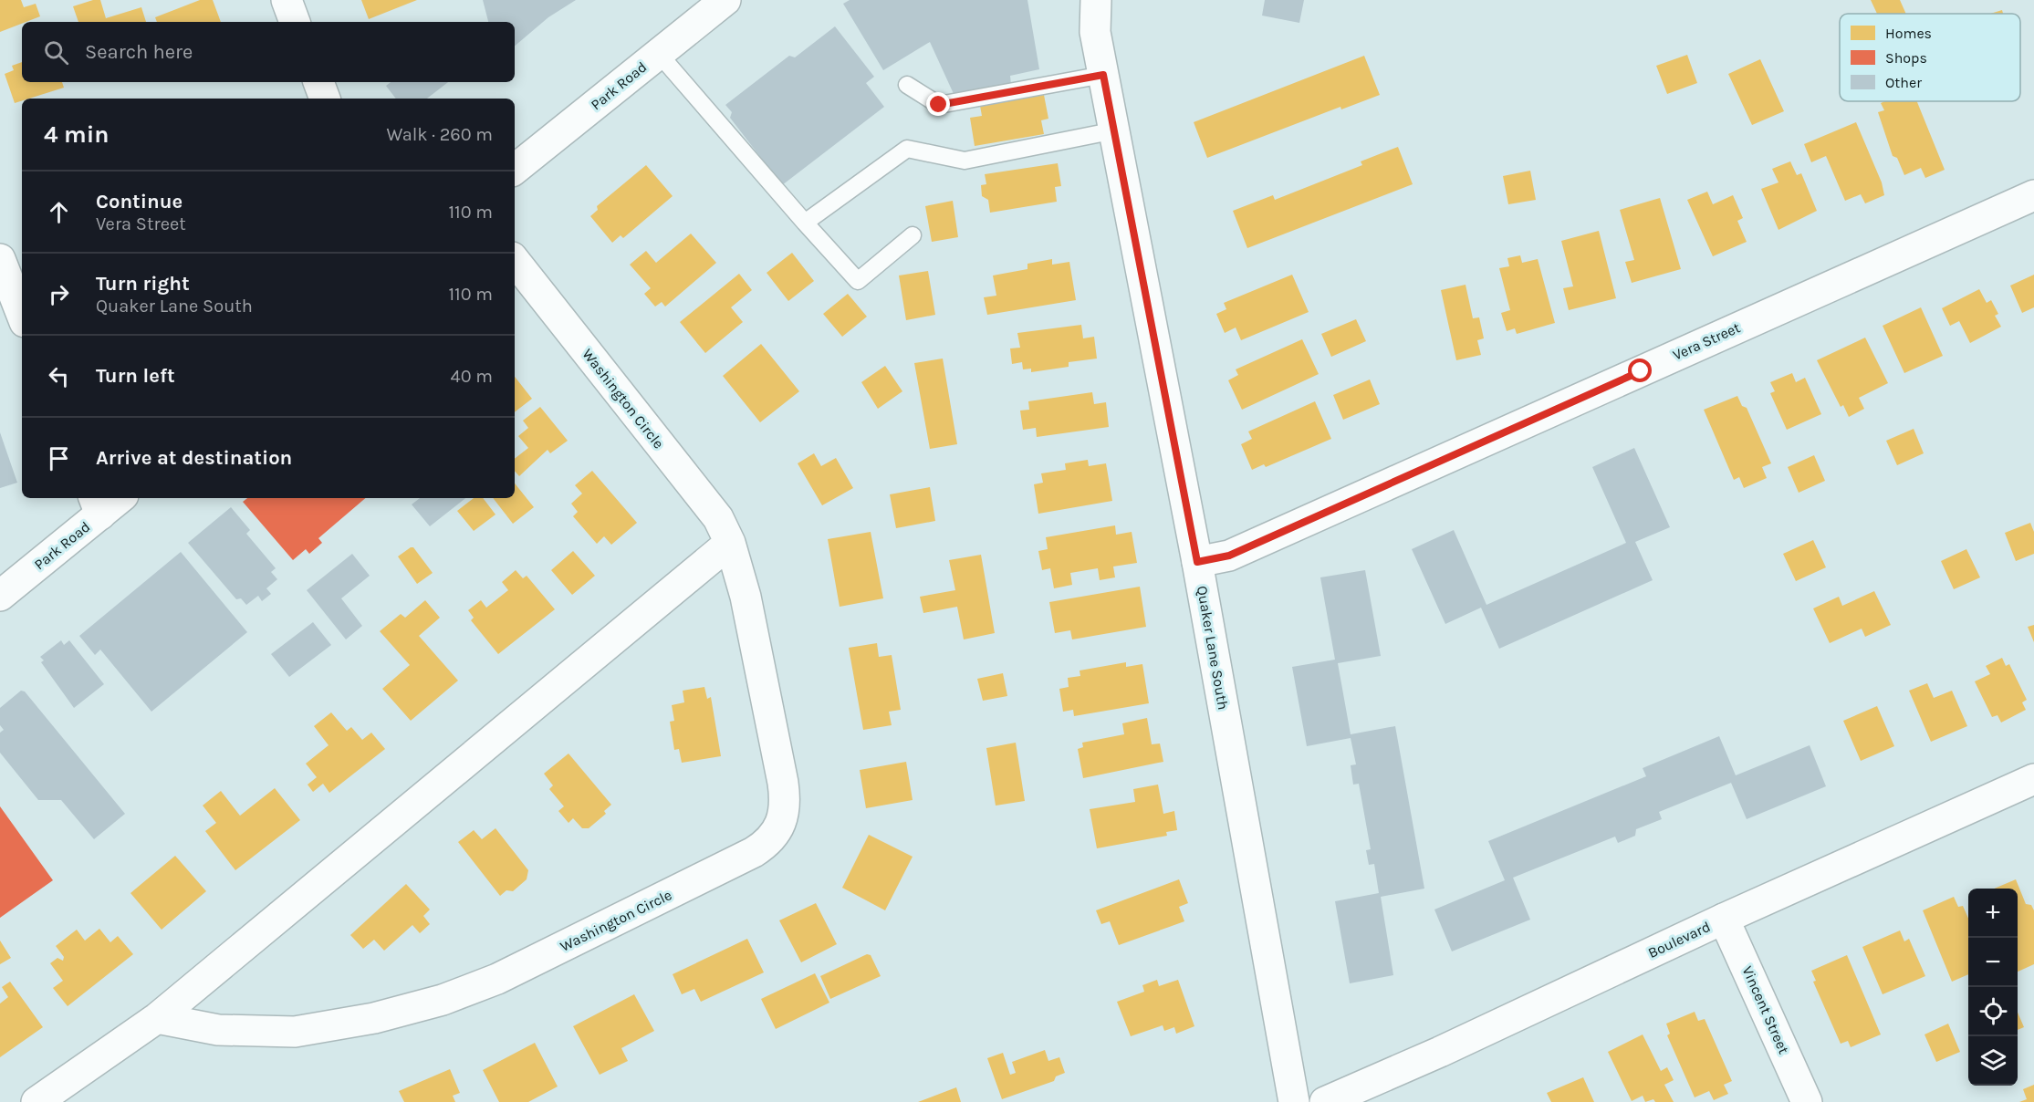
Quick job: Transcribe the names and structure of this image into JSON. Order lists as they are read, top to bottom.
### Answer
{
  "streets": {
    "street": [
      "Park Road",
      "Vera Street",
      "Washington Circle",
      "Quaker Lane South",
      "Boulevard",
      "Vincent Street"
    ]
  },
  "crossings": [
    ["Vera Street", "Quaker Lane South"],
    ["Boulevard", "Vincent Street"]
  ],
  "legend": ["Homes", "Shops", "Other"],
  "page": {
    "search": "Search here",
    "heading": ["4 min", "Walk · 260 m"],
    "list": [
      ["Continue", "Vera Street", "110 m"],
      ["Turn right", "Quaker Lane South", "110 m"],
      ["Turn left", "40 m"],
      "Arrive at destination"
    ],
    "map_buttons": ["+", "−"]
  }
}
